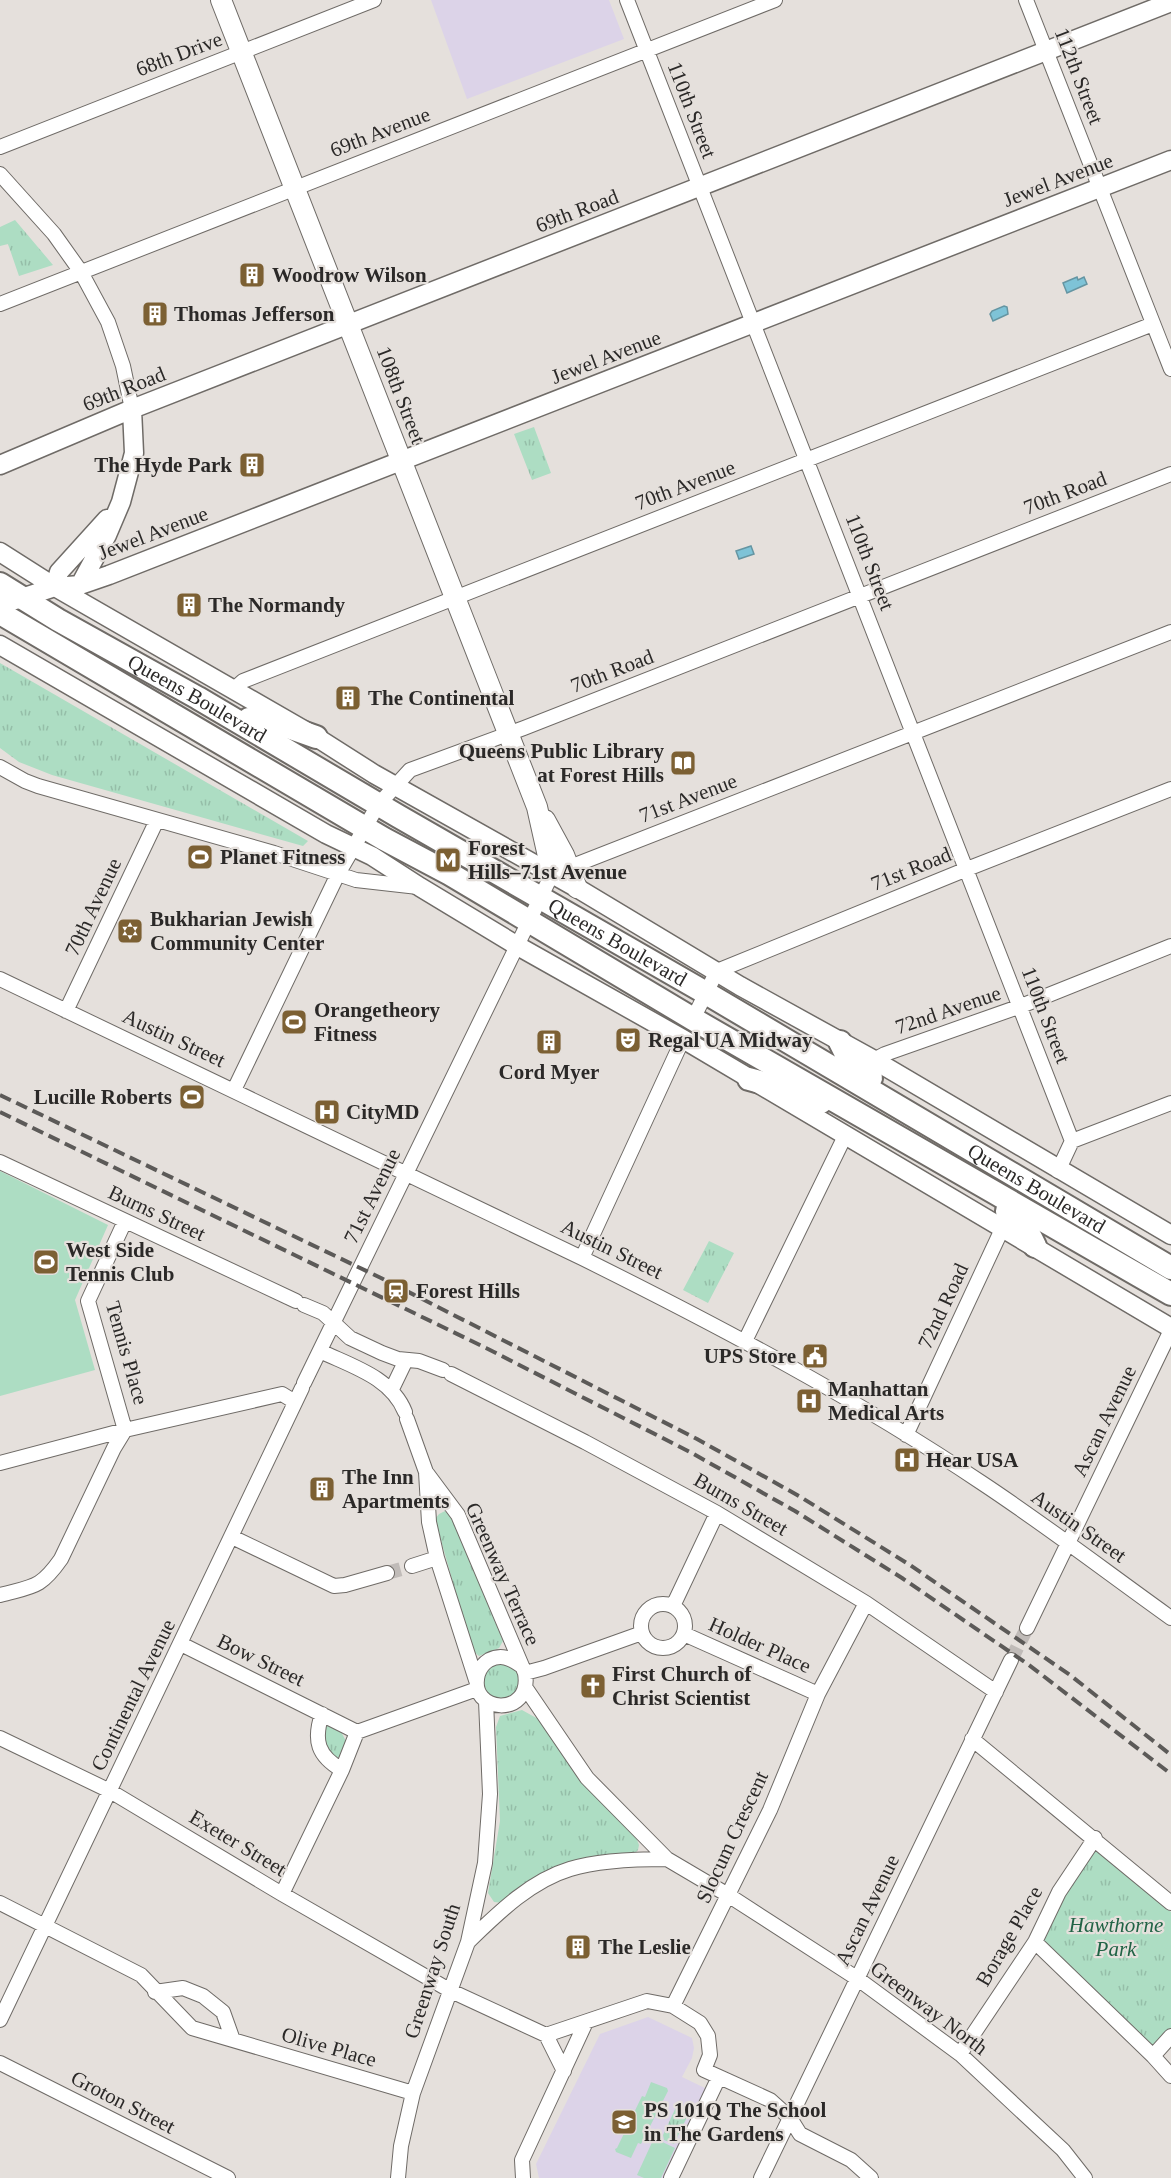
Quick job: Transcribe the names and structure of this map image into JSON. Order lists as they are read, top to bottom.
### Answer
{
  "streets": {
    "main road": ["108th Street", "Queens Boulevard"],
    "street": [
      "68th Drive",
      "112th Street",
      "110th Street",
      "69th Avenue",
      "Jewel Avenue",
      "69th Road",
      "70th Avenue",
      "70th Road",
      "71st Avenue",
      "71st Road",
      "72nd Avenue",
      "Austin Street",
      "Burns Street",
      "72nd Road",
      "Tennis Place",
      "Ascan Avenue",
      "Greenway Terrace",
      "Holder Place",
      "Bow Street",
      "Continental Avenue",
      "Slocum Crescent",
      "Exeter Street",
      "Borage Place",
      "Greenway South",
      "Greenway North",
      "Olive Place",
      "Groton Street"
    ]
  },
  "crossings": [
    ["68th Drive", "108th Street"],
    ["112th Street", "Jewel Avenue"],
    ["112th Street", "69th Road"],
    ["112th Street", "70th Avenue"],
    ["110th Street", "69th Avenue"],
    ["110th Street", "Jewel Avenue"],
    ["110th Street", "69th Road"],
    ["110th Street", "70th Avenue"],
    ["110th Street", "70th Road"],
    ["110th Street", "71st Avenue"],
    ["110th Street", "71st Road"],
    ["110th Street", "72nd Avenue"],
    ["69th Avenue", "108th Street"],
    ["Jewel Avenue", "108th Street"],
    ["Jewel Avenue", "Queens Boulevard"],
    ["69th Road", "108th Street"],
    ["108th Street", "70th Avenue"],
    ["108th Street", "70th Road"],
    ["108th Street", "Queens Boulevard"],
    ["108th Street", "71st Avenue"],
    ["70th Avenue", "Queens Boulevard"],
    ["70th Avenue", "Austin Street"],
    ["70th Road", "Queens Boulevard"],
    ["70th Road", "Austin Street"],
    ["Queens Boulevard", "71st Avenue"],
    ["Queens Boulevard", "71st Road"],
    ["Queens Boulevard", "72nd Avenue"],
    ["Queens Boulevard", "72nd Road"],
    ["Queens Boulevard", "Ascan Avenue"],
    ["71st Avenue", "Austin Street"],
    ["71st Avenue", "Burns Street"],
    ["71st Avenue", "Continental Avenue"],
    ["Austin Street", "72nd Road"],
    ["Austin Street", "Ascan Avenue"],
    ["Burns Street", "Tennis Place"],
    ["Burns Street", "Ascan Avenue"],
    ["Burns Street", "Slocum Crescent"],
    ["Ascan Avenue", "Greenway North"],
    ["Greenway Terrace", "Greenway South"],
    ["Holder Place", "Slocum Crescent"],
    ["Bow Street", "Continental Avenue"],
    ["Continental Avenue", "Exeter Street"],
    ["Continental Avenue", "Olive Place"],
    ["Slocum Crescent", "Greenway North"],
    ["Exeter Street", "Greenway South"],
    ["Borage Place", "Greenway North"],
    ["Greenway South", "Olive Place"]
  ],
  "parks": ["Hawthorne Park"],
  "places": {
    "building": [
      "Woodrow Wilson",
      "Thomas Jefferson",
      "The Hyde Park",
      "The Normandy",
      "The Continental",
      "Cord Myer",
      "The Inn Apartments",
      "The Leslie"
    ],
    "library": ["Queens Public Library at Forest Hills"],
    "sports": [
      "Planet Fitness",
      "Orangetheory Fitness",
      "Lucille Roberts",
      "West Side Tennis Club"
    ],
    "metro station": ["Forest Hills–71st Avenue"],
    "synagogue": ["Bukharian Jewish Community Center"],
    "theatre": ["Regal UA Midway"],
    "hospital": ["CityMD", "Manhattan Medical Arts", "Hear USA"],
    "station": ["Forest Hills"],
    "public building": ["UPS Store"],
    "church": ["First Church of Christ Scientist"],
    "school or university": ["PS 101Q The School in The Gardens"]
  }
}
